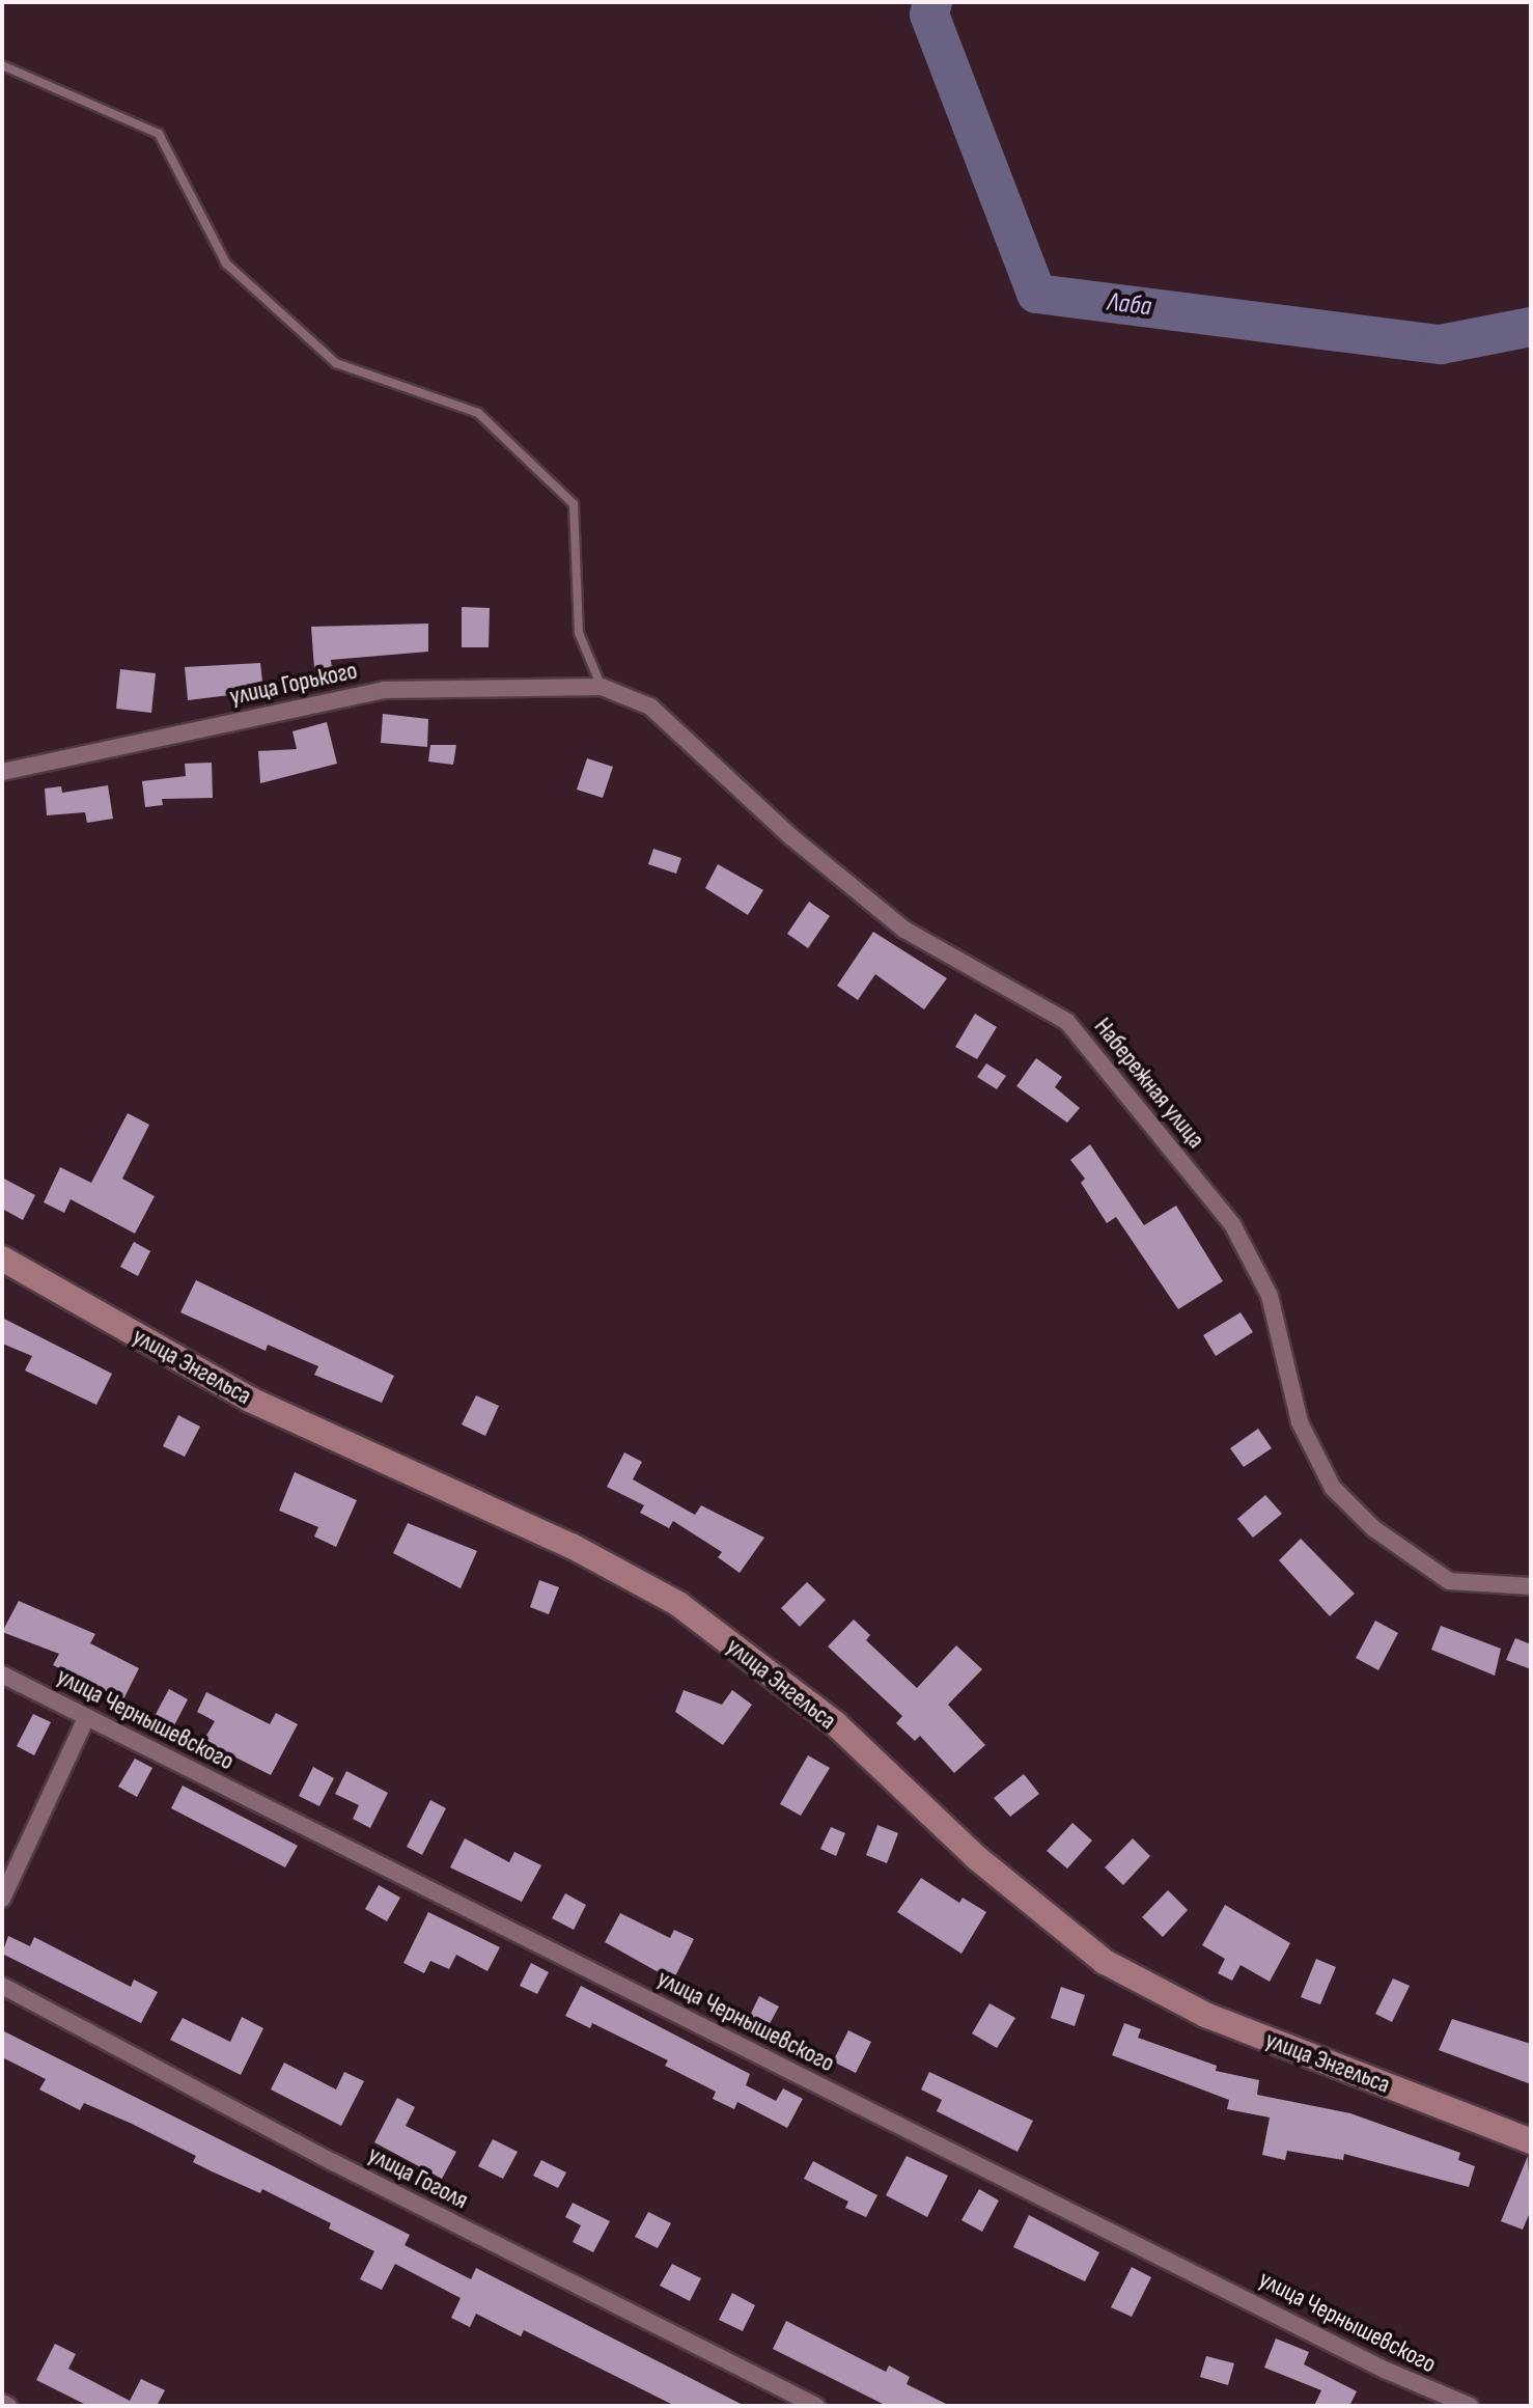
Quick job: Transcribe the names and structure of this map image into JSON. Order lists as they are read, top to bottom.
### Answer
{
  "streets": {
    "street": [
      "улица Горького",
      "Набережная улица",
      "улица Энгельса",
      "улица Чернышевского",
      "улица Гоголя"
    ]
  },
  "crossings": [
    ["улица Горького", "Набережная улица"]
  ],
  "water": ["Лаба"]
}
